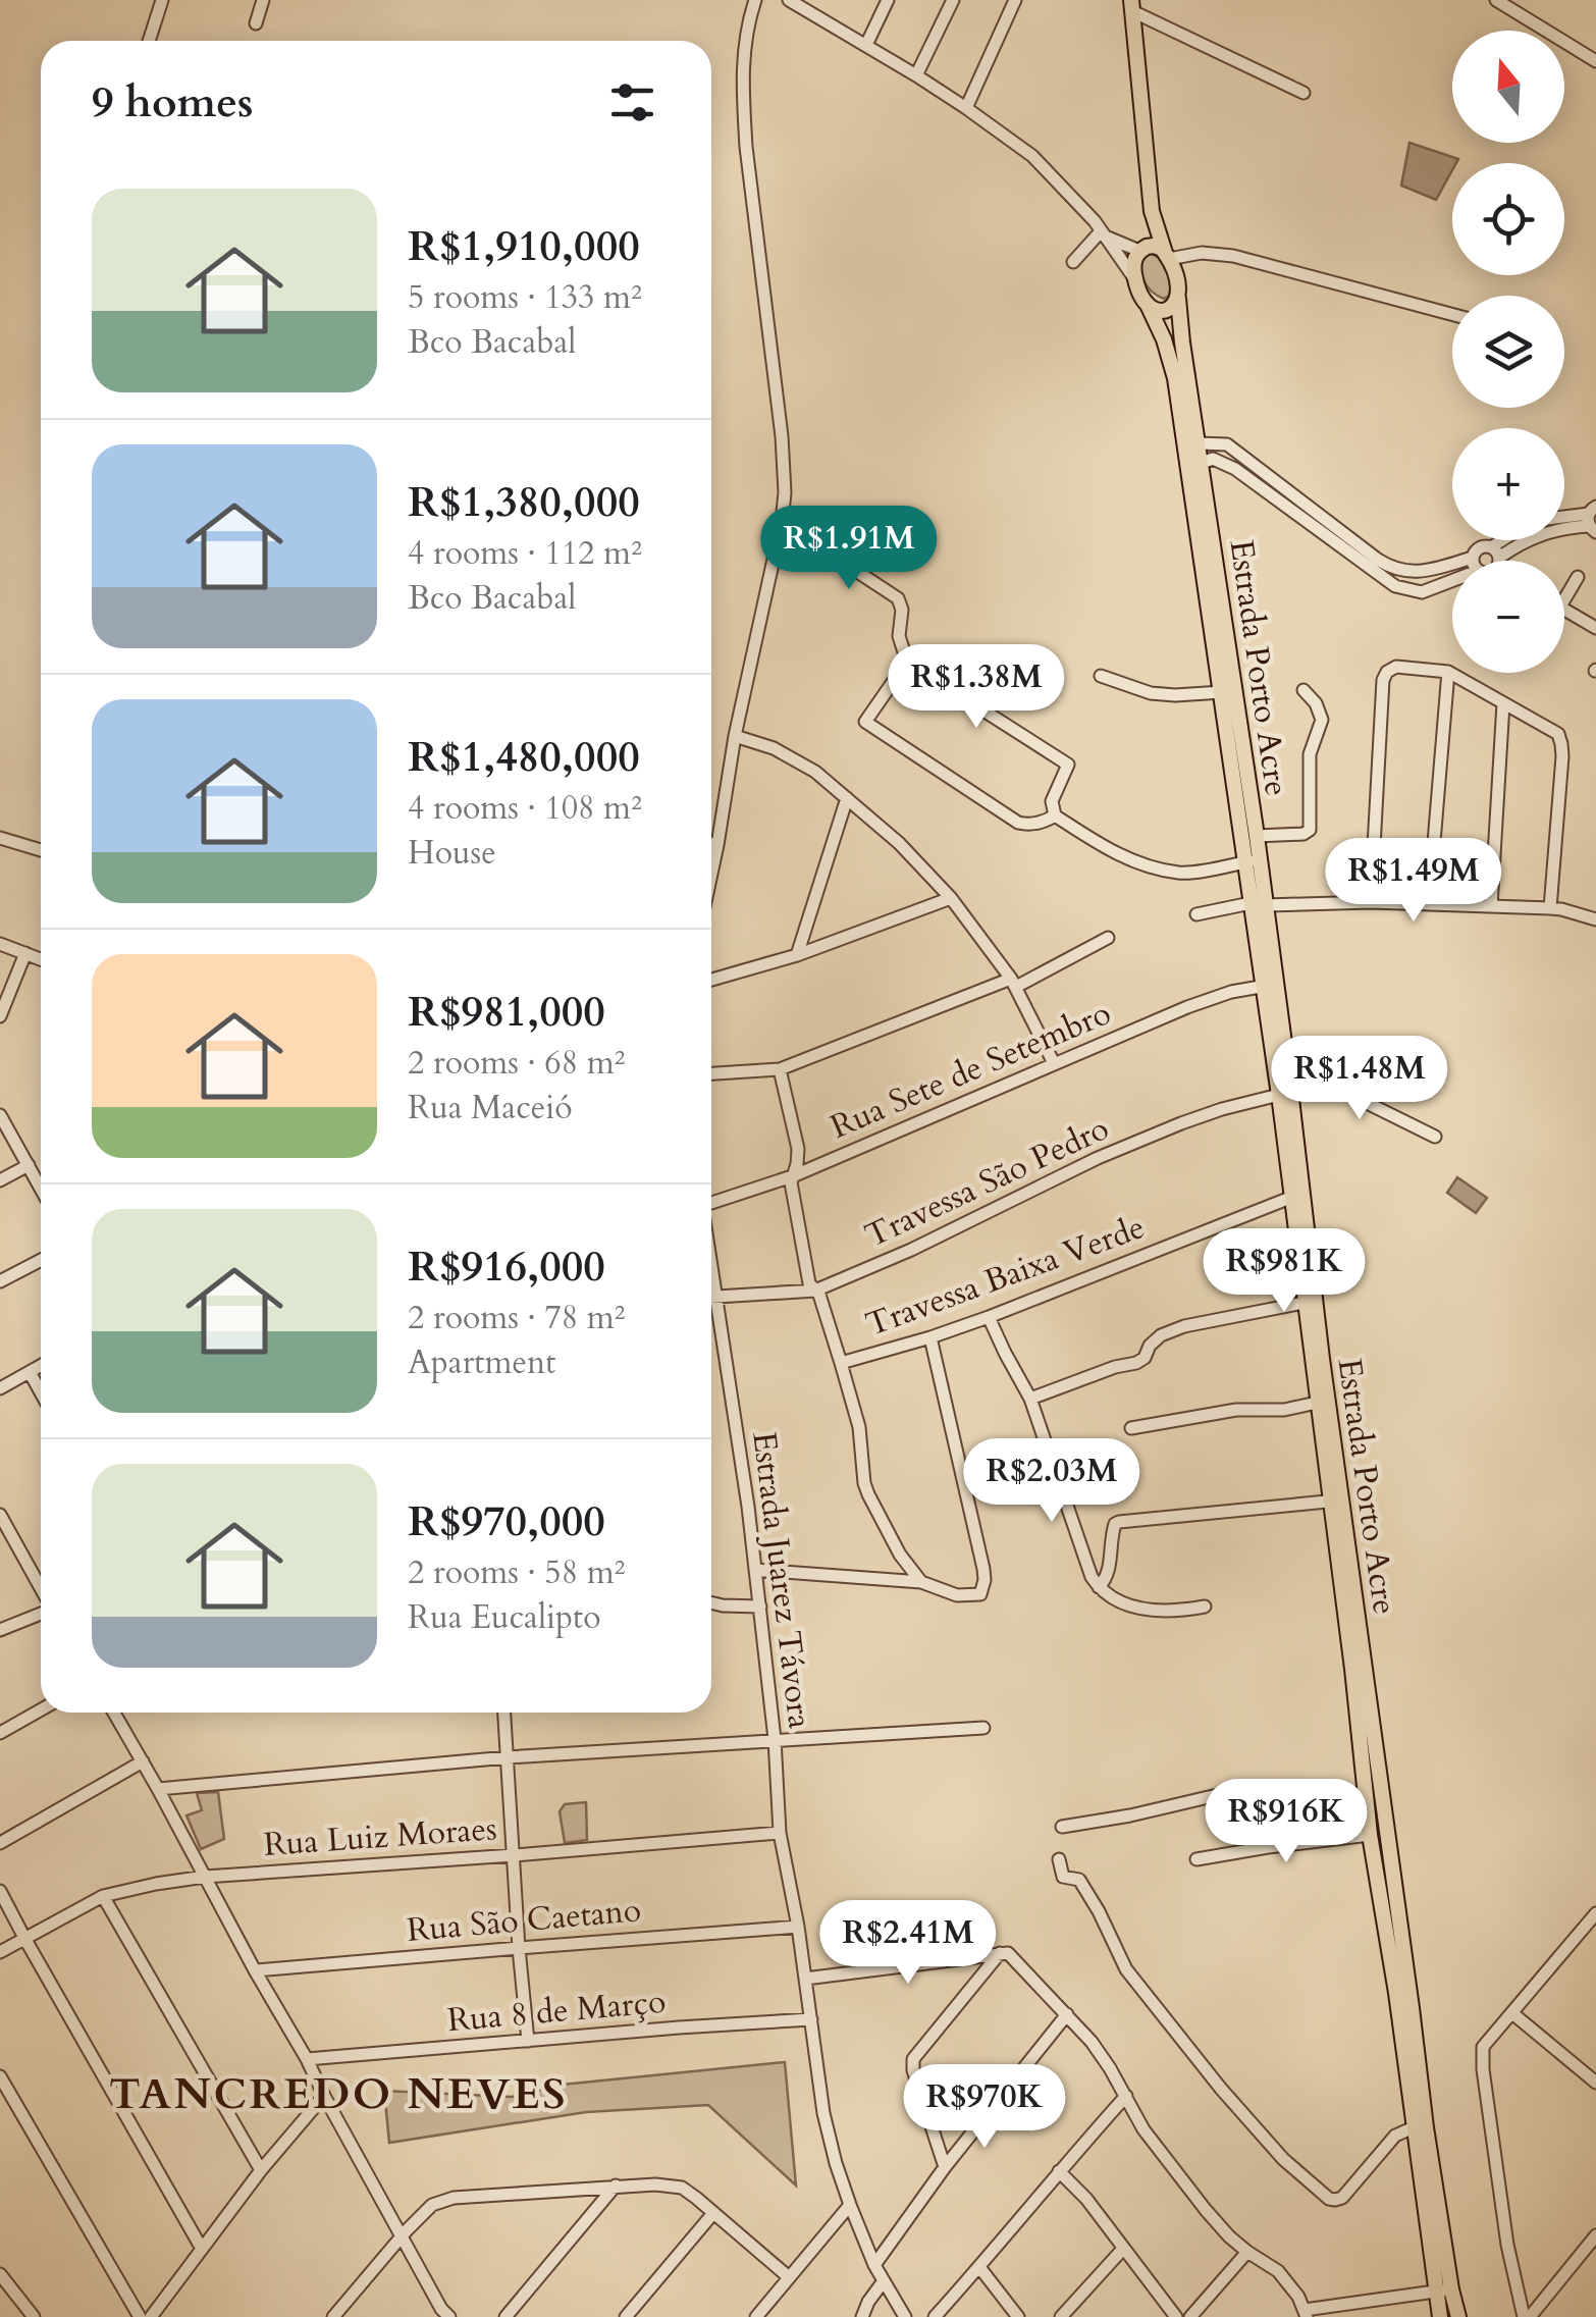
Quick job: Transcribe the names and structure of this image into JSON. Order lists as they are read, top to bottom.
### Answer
{
  "streets": {
    "main road": ["Estrada Porto Acre"],
    "street": [
      "Rua Sete de Setembro",
      "Travessa São Pedro",
      "Travessa Baixa Verde",
      "Estrada Juarez Távora",
      "Rua Luiz Moraes",
      "Rua São Caetano",
      "Rua 8 de Março"
    ]
  },
  "crossings": [
    ["Estrada Porto Acre", "Rua Sete de Setembro"],
    ["Estrada Porto Acre", "Travessa São Pedro"],
    ["Estrada Porto Acre", "Travessa Baixa Verde"],
    ["Travessa São Pedro", "Estrada Juarez Távora"],
    ["Estrada Juarez Távora", "Rua Luiz Moraes"],
    ["Estrada Juarez Távora", "Rua São Caetano"],
    ["Estrada Juarez Távora", "Rua 8 de Março"]
  ],
  "districts": ["TANCREDO NEVES"],
  "north": "top",
  "page": {
    "map_buttons": ["+", "−"],
    "heading": "9 homes",
    "list": [
      {
        "name": "R$1,910,000",
        "note": "5 rooms · 133 m² · Bco Bacabal"
      },
      {
        "name": "R$1,380,000",
        "note": "4 rooms · 112 m² · Bco Bacabal"
      },
      {
        "name": "R$1,480,000",
        "note": "4 rooms · 108 m² · House"
      },
      {
        "name": "R$981,000",
        "note": "2 rooms · 68 m² · Rua Maceió"
      },
      {
        "name": "R$916,000",
        "note": "2 rooms · 78 m² · Apartment"
      },
      {
        "name": "R$970,000",
        "note": "2 rooms · 58 m² · Rua Eucalipto"
      }
    ],
    "price": [
      "R$1.91M",
      "R$1.38M",
      "R$1.49M",
      "R$1.48M",
      "R$981K",
      "R$2.03M",
      "R$916K",
      "R$2.41M",
      "R$970K"
    ]
  }
}
